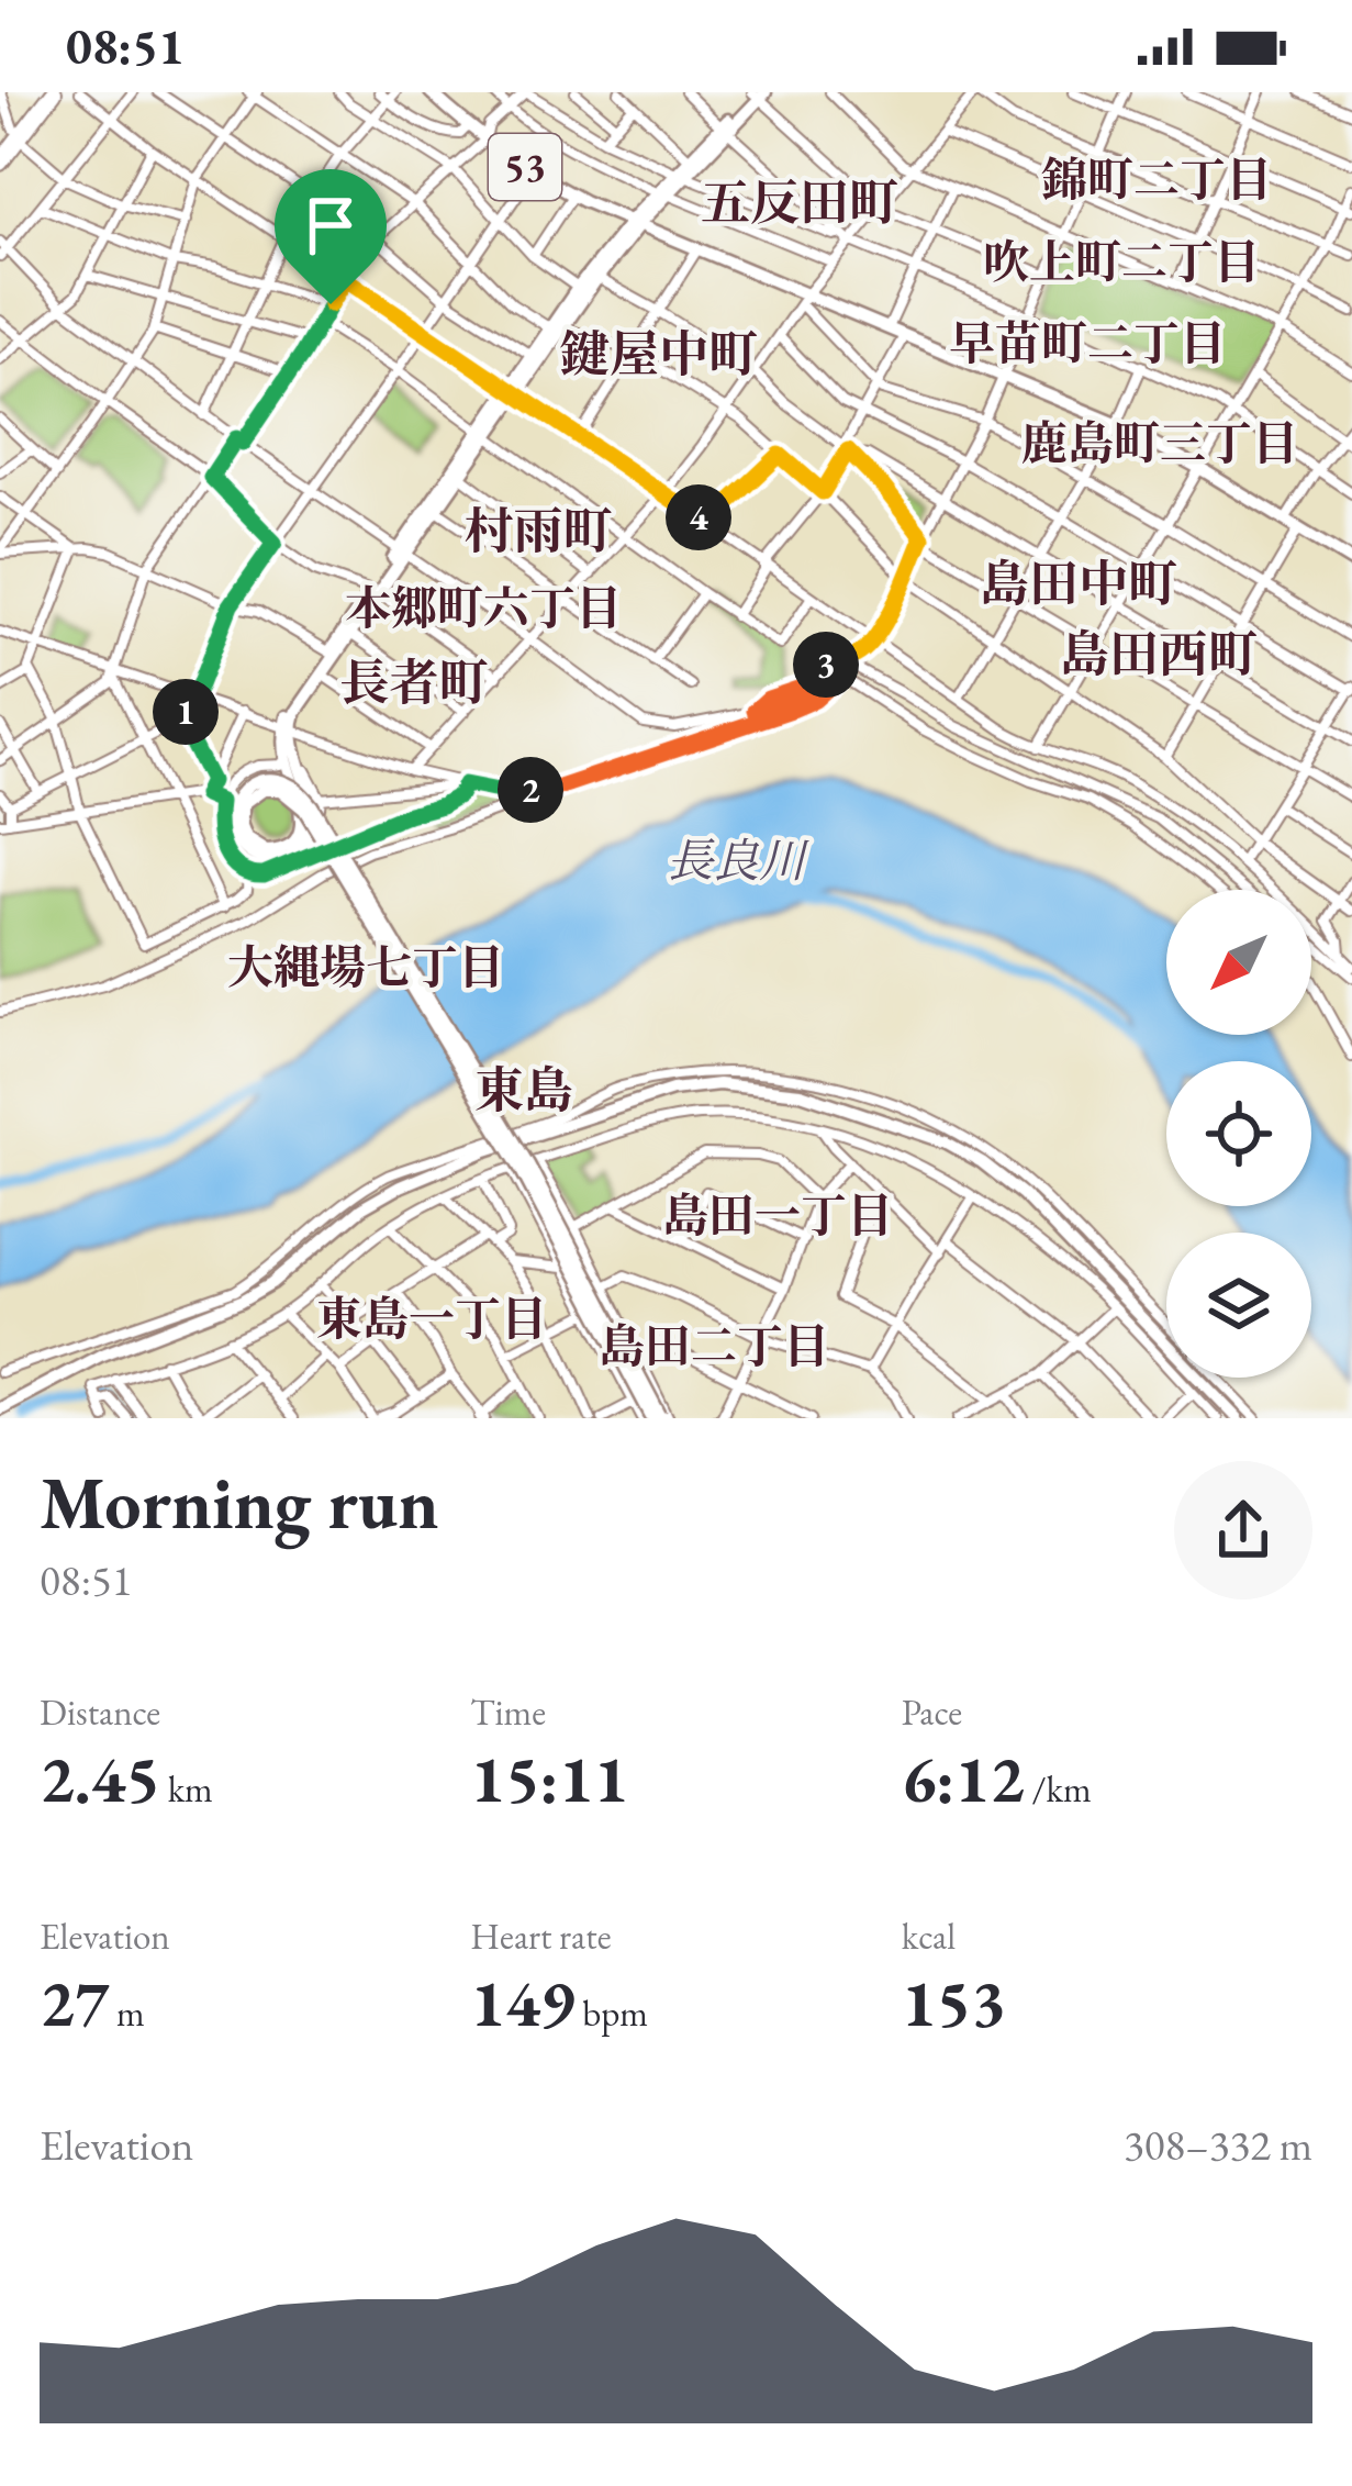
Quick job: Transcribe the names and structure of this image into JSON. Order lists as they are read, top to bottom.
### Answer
{
  "streets": {
    "main road": ["53"]
  },
  "districts": [
    "錦町二丁目",
    "五反田町",
    "吹上町二丁目",
    "早苗町二丁目",
    "鍵屋中町",
    "鹿島町三丁目",
    "村雨町",
    "島田中町",
    "本郷町六丁目",
    "島田西町",
    "長者町",
    "大縄場七丁目",
    "東島",
    "島田一丁目",
    "東島一丁目",
    "島田二丁目"
  ],
  "water": ["長良川"],
  "north": "bottom left",
  "page": {
    "status": "08:51",
    "pins": [
      "4",
      "3",
      "1",
      "2"
    ],
    "heading": ["Morning run", "08:51"],
    "stats": [
      ["Distance", "2.45 km"],
      ["Time", "15:11"],
      ["Pace", "6:12 /km"],
      ["Elevation", "27 m"],
      ["Heart rate", "149 bpm"],
      ["kcal", "153"]
    ],
    "chart": ["Elevation", "308–332 m"]
  }
}
